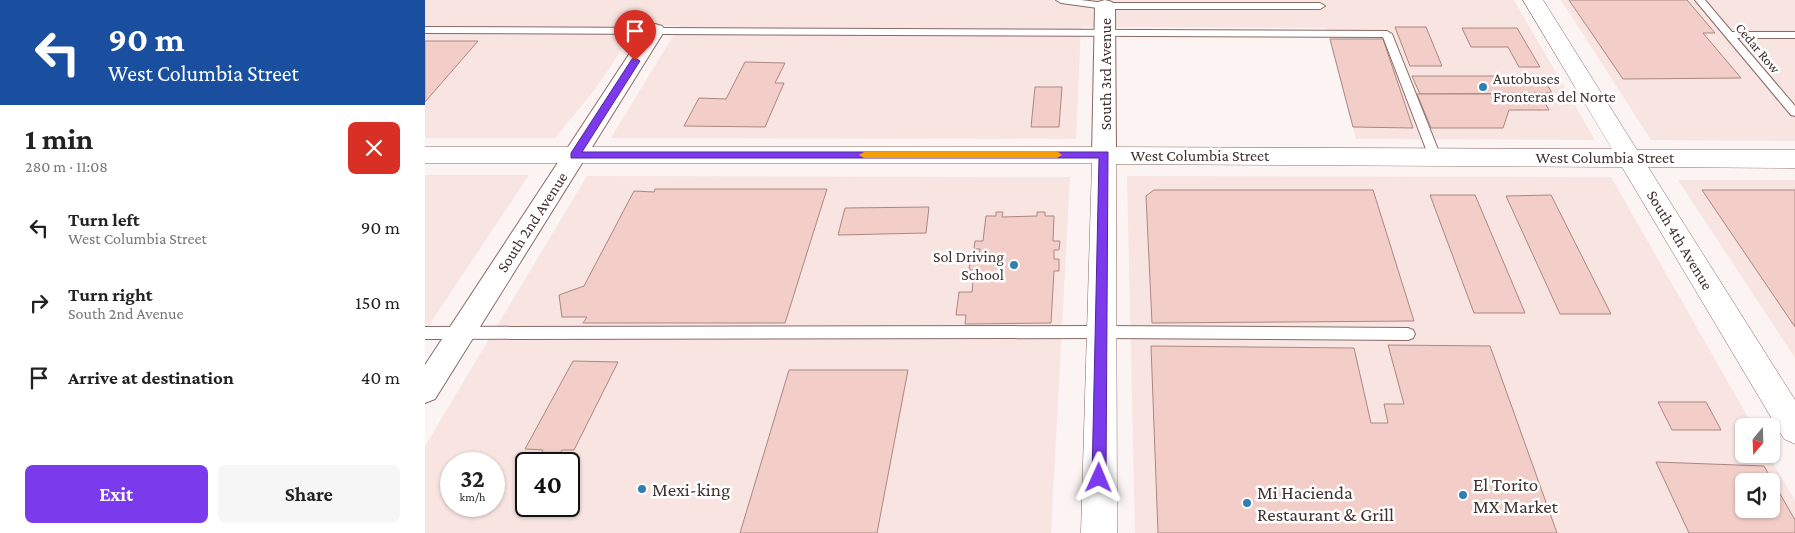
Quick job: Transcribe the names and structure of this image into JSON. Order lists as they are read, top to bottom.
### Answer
{
  "streets": {
    "street": [
      "South 3rd Avenue",
      "West Columbia Street",
      "South 2nd Avenue",
      "South 4th Avenue"
    ],
    "lane": ["Cedar Row"]
  },
  "crossings": [
    ["South 3rd Avenue", "West Columbia Street"],
    ["West Columbia Street", "South 2nd Avenue"],
    ["West Columbia Street", "South 4th Avenue"]
  ],
  "places": [
    "Autobuses Fronteras del Norte",
    "Sol Driving School",
    "Mexi-king",
    "El Torito MX Market",
    "Mi Hacienda Restaurant & Grill"
  ],
  "north": "bottom",
  "page": {
    "turn": ["90 m", "West Columbia Street"],
    "heading": ["1 min", "280 m · 11:08"],
    "list": [
      {
        "name": "Turn left",
        "note": "West Columbia Street",
        "value": "90 m"
      },
      {
        "name": "Turn right",
        "note": "South 2nd Avenue",
        "value": "150 m"
      },
      {
        "name": "Arrive at destination",
        "value": "40 m"
      }
    ],
    "speed": "32 km/h",
    "limit": "40",
    "buttons": ["Exit", "Share"]
  }
}
